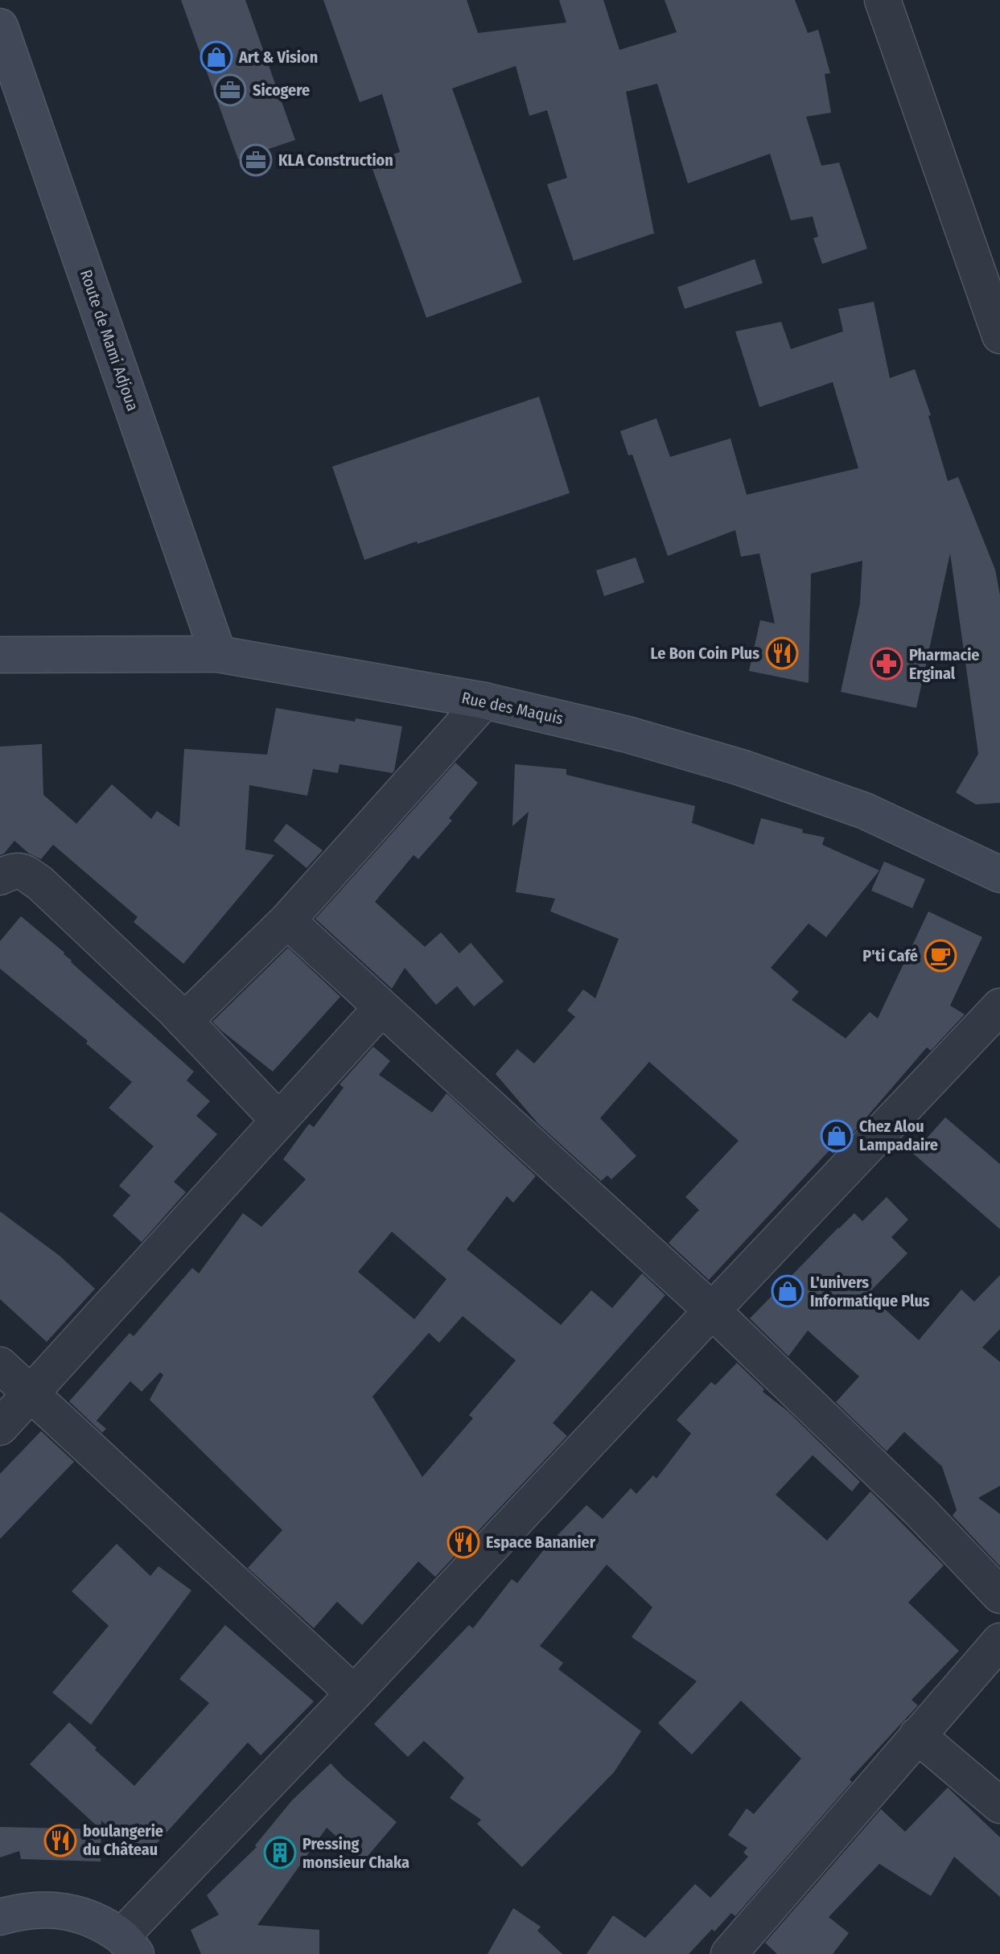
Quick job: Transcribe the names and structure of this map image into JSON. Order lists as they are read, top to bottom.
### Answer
{
  "streets": {
    "street": ["Route de Mami Adjoua", "Rue des Maquis"]
  },
  "crossings": [
    ["Route de Mami Adjoua", "Rue des Maquis"]
  ],
  "places": {
    "shop": ["Art & Vision", "Chez Alou Lampadaire", "L'univers Informatique Plus"],
    "office": ["Sicogere", "KLA Construction"],
    "restaurant": ["Le Bon Coin Plus", "Espace Bananier", "boulangerie du Château"],
    "pharmacy": ["Pharmacie Erginal"],
    "cafe": ["P'ti Café"],
    "building": ["Pressing monsieur Chaka"]
  }
}
